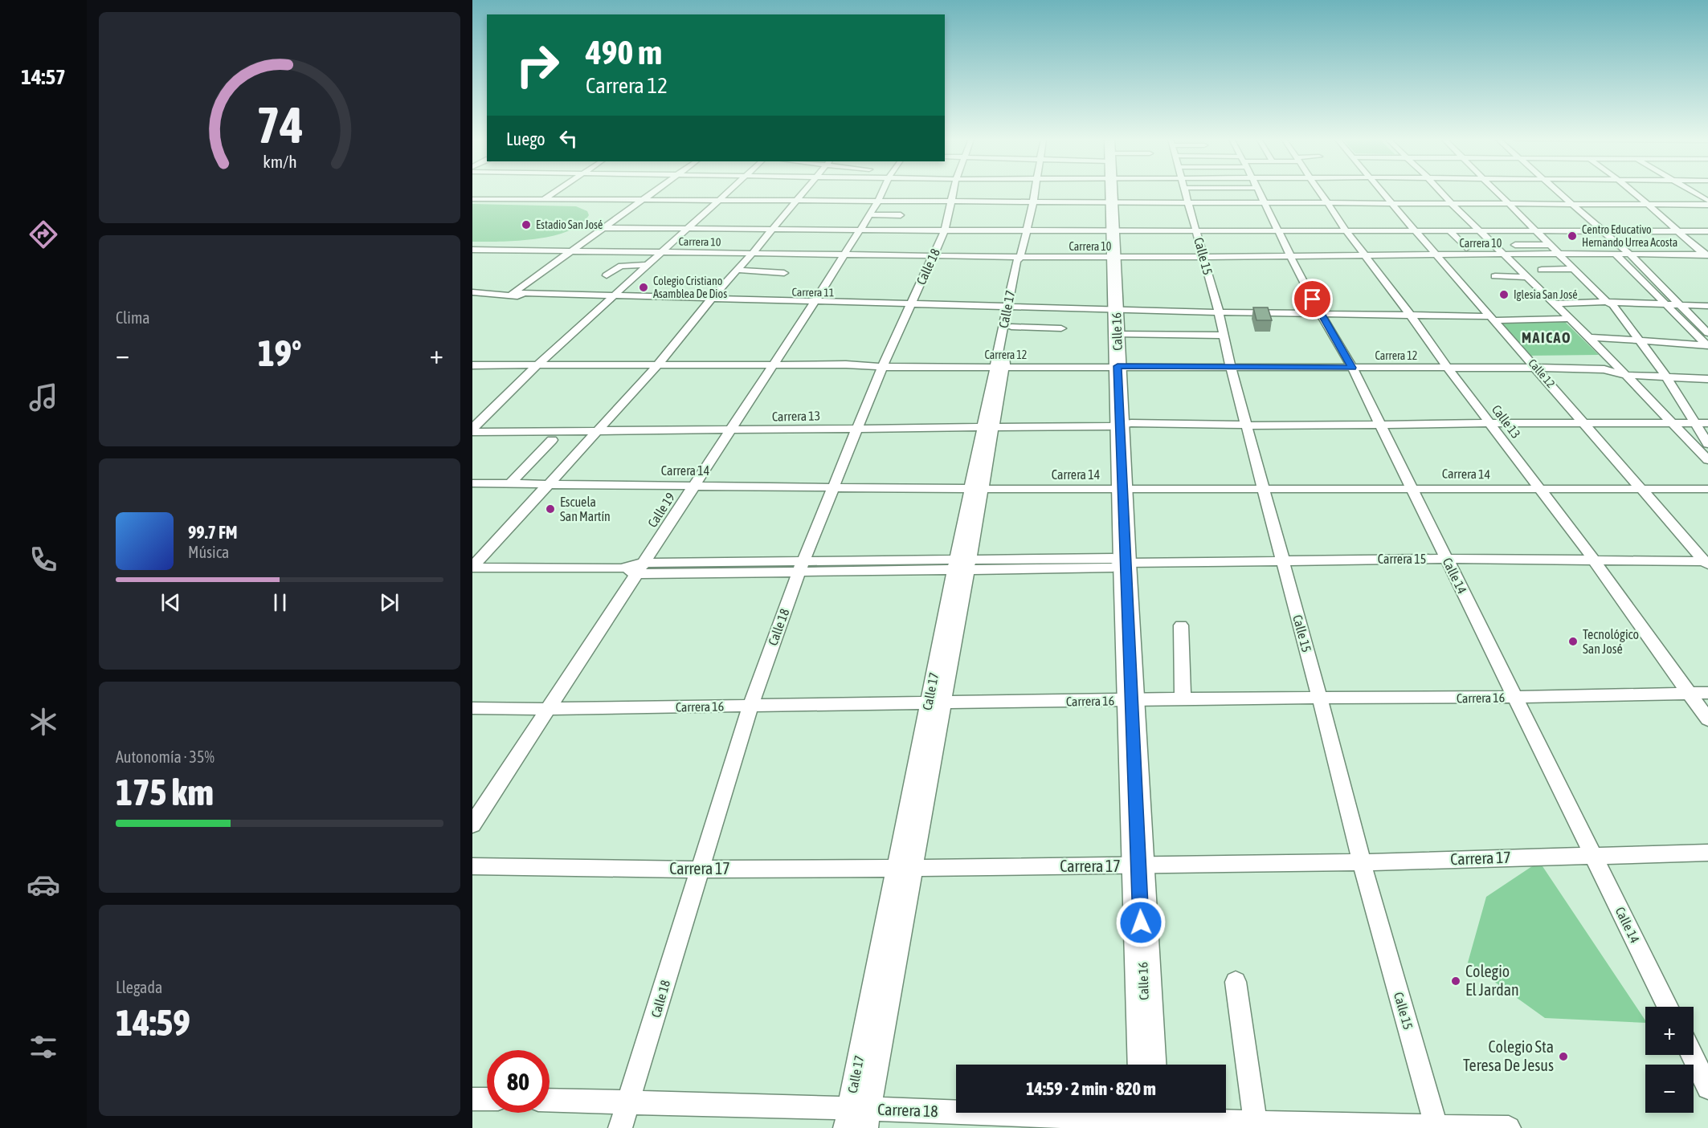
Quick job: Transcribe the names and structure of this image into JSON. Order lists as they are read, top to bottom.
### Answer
{
  "streets": {
    "highway": ["Calle 16"],
    "street": [
      "Carrera 10",
      "Calle 15",
      "Calle 18",
      "Carrera 11",
      "Calle 17",
      "Carrera 12",
      "Calle 12",
      "Carrera 13",
      "Calle 13",
      "Carrera 14",
      "Calle 19",
      "Carrera 15",
      "Calle 14",
      "Carrera 16",
      "Carrera 17",
      "Carrera 18"
    ]
  },
  "crossings": [
    ["Carrera 10", "Calle 15"],
    ["Carrera 10", "Calle 18"],
    ["Carrera 10", "Calle 17"],
    ["Carrera 10", "Calle 16"],
    ["Carrera 10", "Calle 12"],
    ["Carrera 10", "Calle 13"],
    ["Carrera 10", "Calle 19"],
    ["Carrera 10", "Calle 14"],
    ["Calle 15", "Carrera 11"],
    ["Calle 15", "Carrera 12"],
    ["Calle 15", "Carrera 13"],
    ["Calle 15", "Carrera 14"],
    ["Calle 15", "Carrera 15"],
    ["Calle 15", "Carrera 16"],
    ["Calle 15", "Carrera 17"],
    ["Calle 15", "Carrera 18"],
    ["Calle 18", "Carrera 11"],
    ["Calle 18", "Carrera 12"],
    ["Calle 18", "Carrera 13"],
    ["Calle 18", "Carrera 14"],
    ["Calle 18", "Carrera 15"],
    ["Calle 18", "Carrera 16"],
    ["Calle 18", "Carrera 17"],
    ["Calle 18", "Carrera 18"],
    ["Carrera 11", "Calle 17"],
    ["Carrera 11", "Calle 16"],
    ["Carrera 11", "Calle 12"],
    ["Carrera 11", "Calle 13"],
    ["Carrera 11", "Calle 19"],
    ["Carrera 11", "Calle 14"],
    ["Calle 17", "Carrera 12"],
    ["Calle 17", "Carrera 13"],
    ["Calle 17", "Carrera 14"],
    ["Calle 17", "Carrera 15"],
    ["Calle 17", "Carrera 16"],
    ["Calle 17", "Carrera 17"],
    ["Calle 17", "Carrera 18"],
    ["Calle 16", "Carrera 12"],
    ["Calle 16", "Carrera 13"],
    ["Calle 16", "Carrera 14"],
    ["Calle 16", "Carrera 15"],
    ["Calle 16", "Carrera 16"],
    ["Calle 16", "Carrera 17"],
    ["Carrera 12", "Calle 12"],
    ["Carrera 12", "Calle 13"],
    ["Carrera 12", "Calle 19"],
    ["Carrera 12", "Calle 14"],
    ["Calle 12", "Carrera 13"],
    ["Calle 12", "Carrera 14"],
    ["Calle 12", "Carrera 15"],
    ["Carrera 13", "Calle 13"],
    ["Carrera 13", "Calle 19"],
    ["Carrera 13", "Calle 14"],
    ["Calle 13", "Carrera 14"],
    ["Calle 13", "Carrera 15"],
    ["Calle 13", "Carrera 16"],
    ["Carrera 14", "Calle 19"],
    ["Carrera 14", "Calle 14"],
    ["Calle 19", "Carrera 15"],
    ["Calle 19", "Carrera 16"],
    ["Carrera 15", "Calle 14"],
    ["Calle 14", "Carrera 16"],
    ["Calle 14", "Carrera 17"]
  ],
  "districts": ["MAICAO"],
  "places": [
    "Estadio San José",
    "Centro Educativo Hernando Urrea Acosta",
    "Colegio Cristiano Asamblea De Dios",
    "Iglesia San José",
    "Escuela San Martín",
    "Tecnológico San José",
    "Colegio El Jardan",
    "Colegio Sta Teresa De Jesus"
  ],
  "page": {
    "tabs": "14:57",
    "turn": ["490 m", "Carrera 12"],
    "then": "Luego",
    "tile": [
      "Clima",
      ["Autonomía · 35%", "175 km"],
      ["Llegada", "14:59"]
    ],
    "heat": ["−", "19°", "+"],
    "song": ["99.7 FM", "Música"],
    "map_buttons": ["+", "−"],
    "limit": "80",
    "trip": "14:59 · 2 min · 820 m",
    "gauge": ["74", "km/h"]
  }
}
